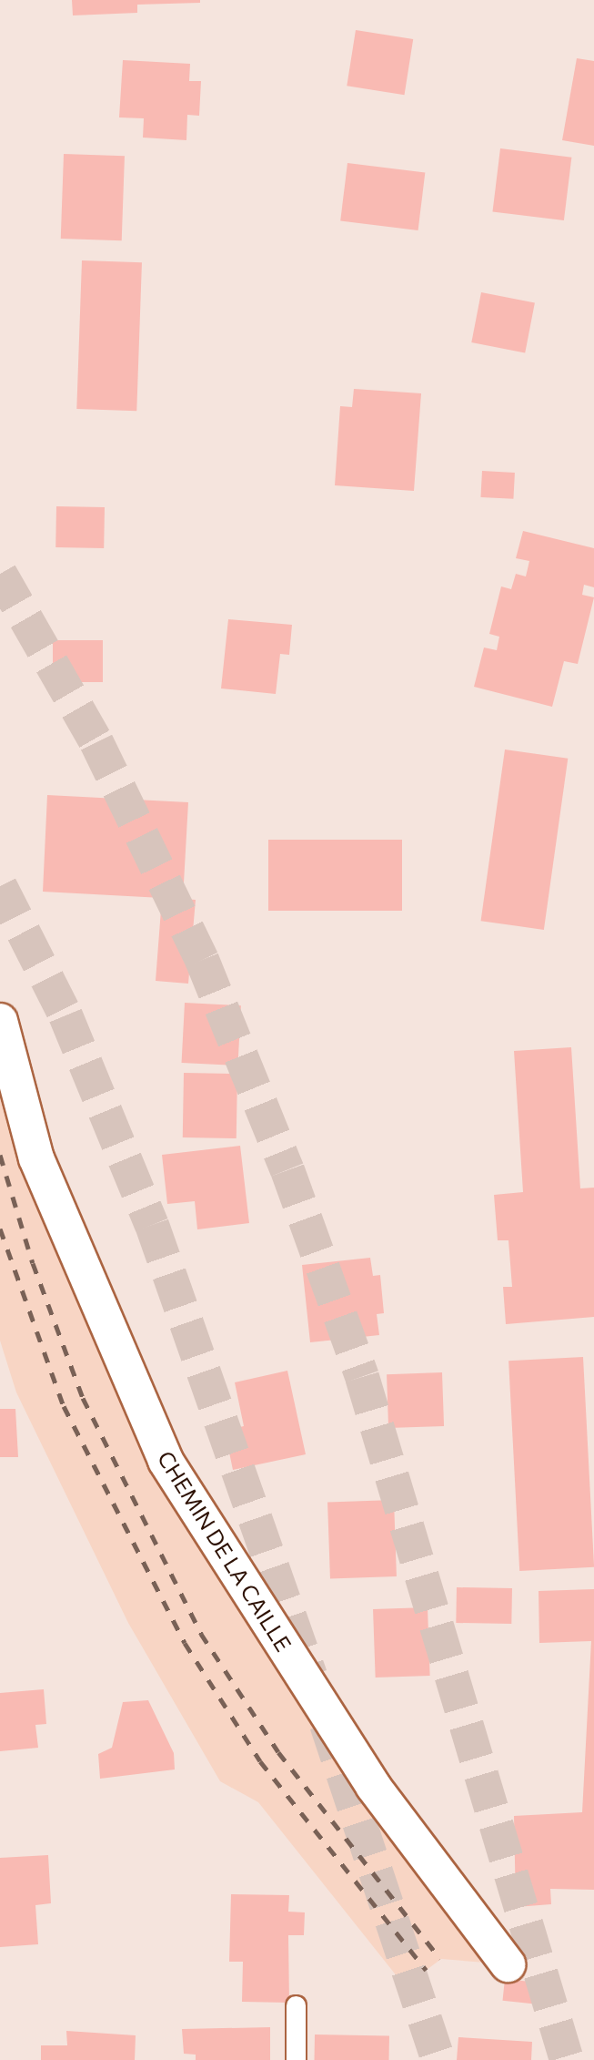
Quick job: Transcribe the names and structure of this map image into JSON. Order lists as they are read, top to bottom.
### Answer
{
  "streets": {
    "street": ["CHEMIN DE LA CAILLE"]
  }
}
